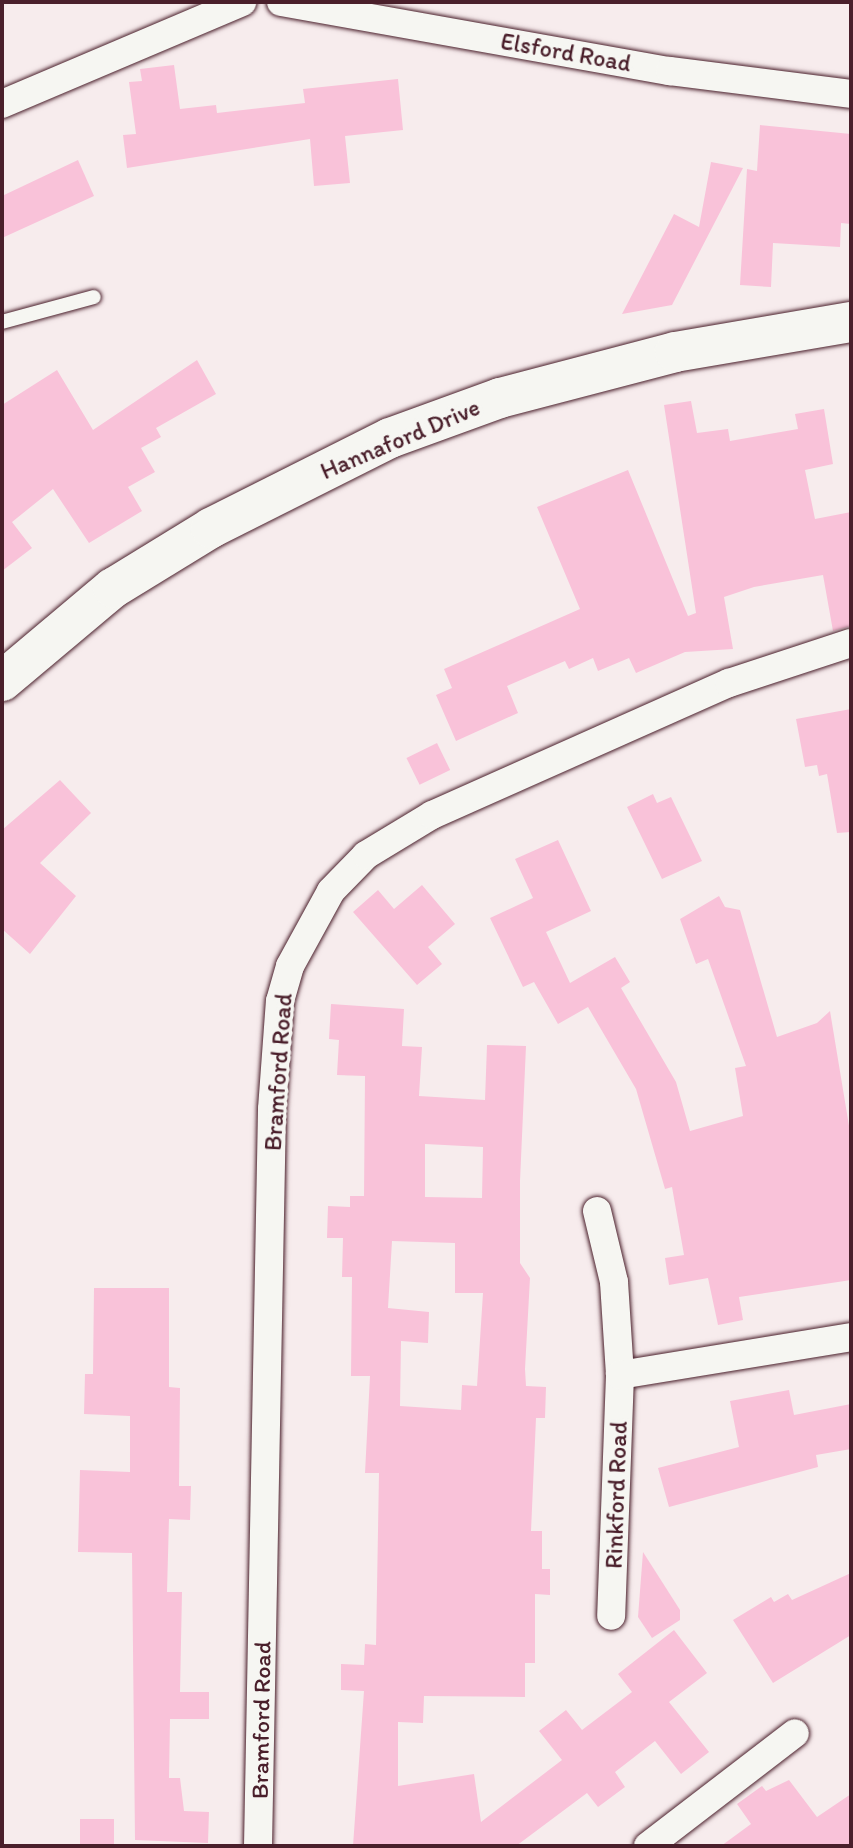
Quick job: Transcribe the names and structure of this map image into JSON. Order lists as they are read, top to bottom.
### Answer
{
  "streets": {
    "street": [
      "Elsford Road",
      "Hannaford Drive",
      "Bramford Road",
      "Rinkford Road"
    ]
  }
}
